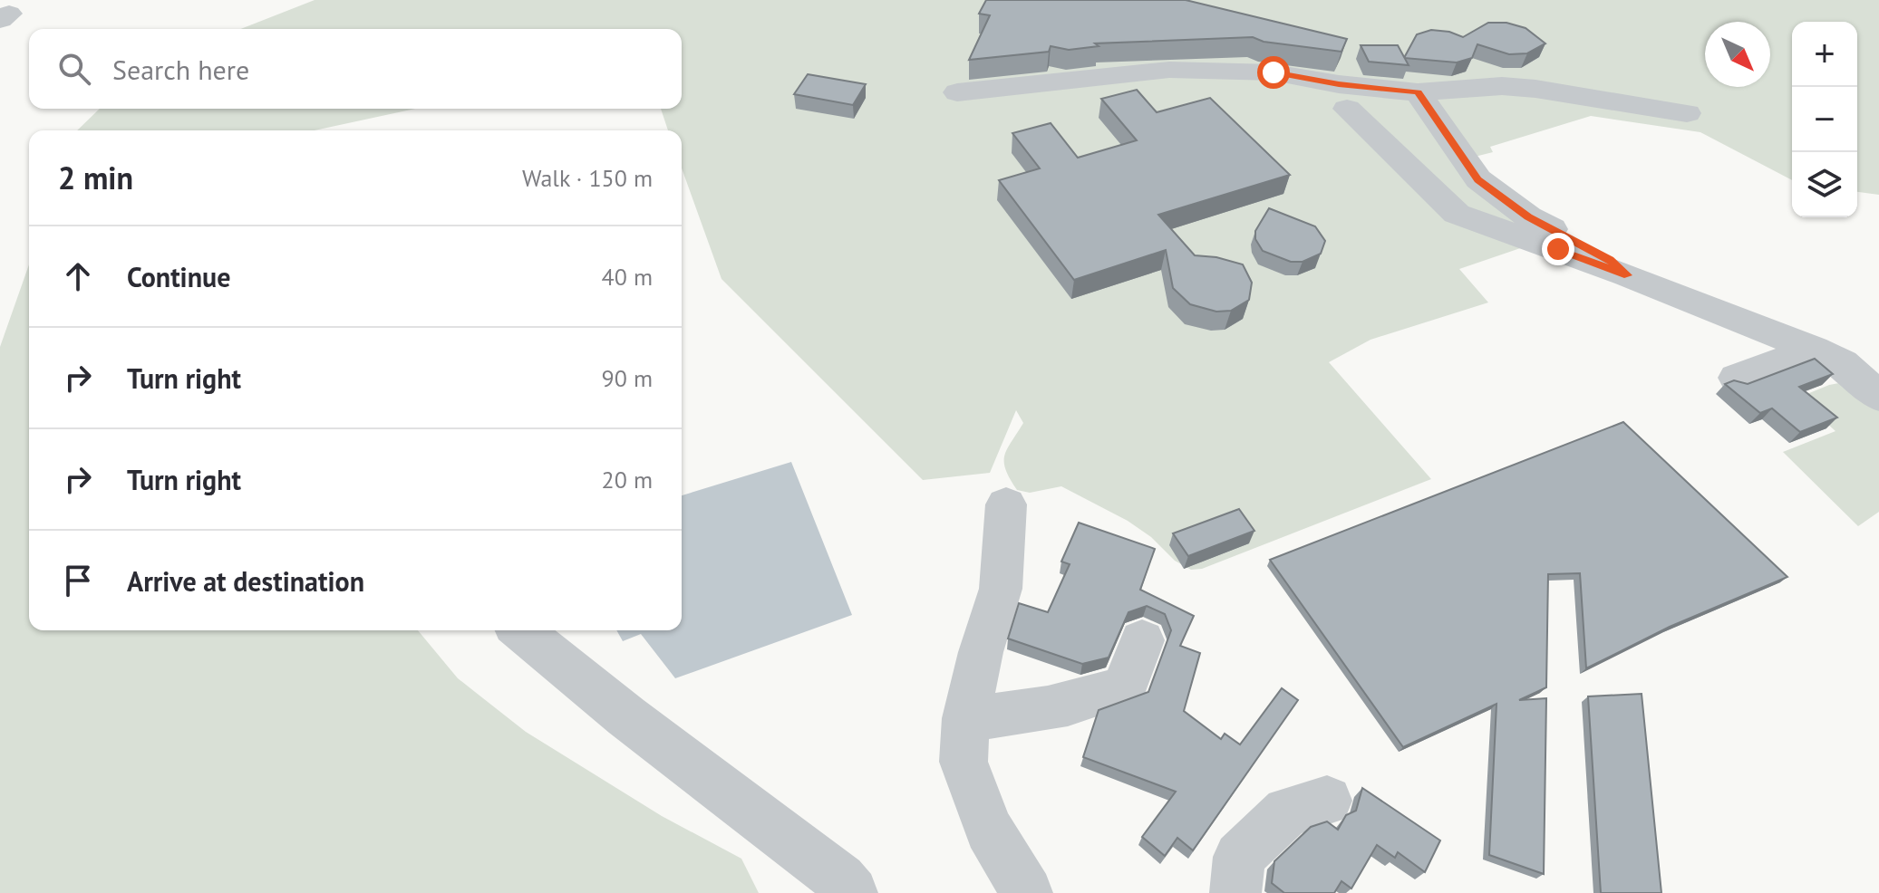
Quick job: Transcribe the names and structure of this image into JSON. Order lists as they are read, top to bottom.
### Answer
{
  "north": "bottom right",
  "page": {
    "map_buttons": ["+", "−"],
    "search": "Search here",
    "heading": ["2 min", "Walk · 150 m"],
    "list": [
      ["Continue", "40 m"],
      ["Turn right", "90 m"],
      ["Turn right", "20 m"],
      "Arrive at destination"
    ]
  }
}
